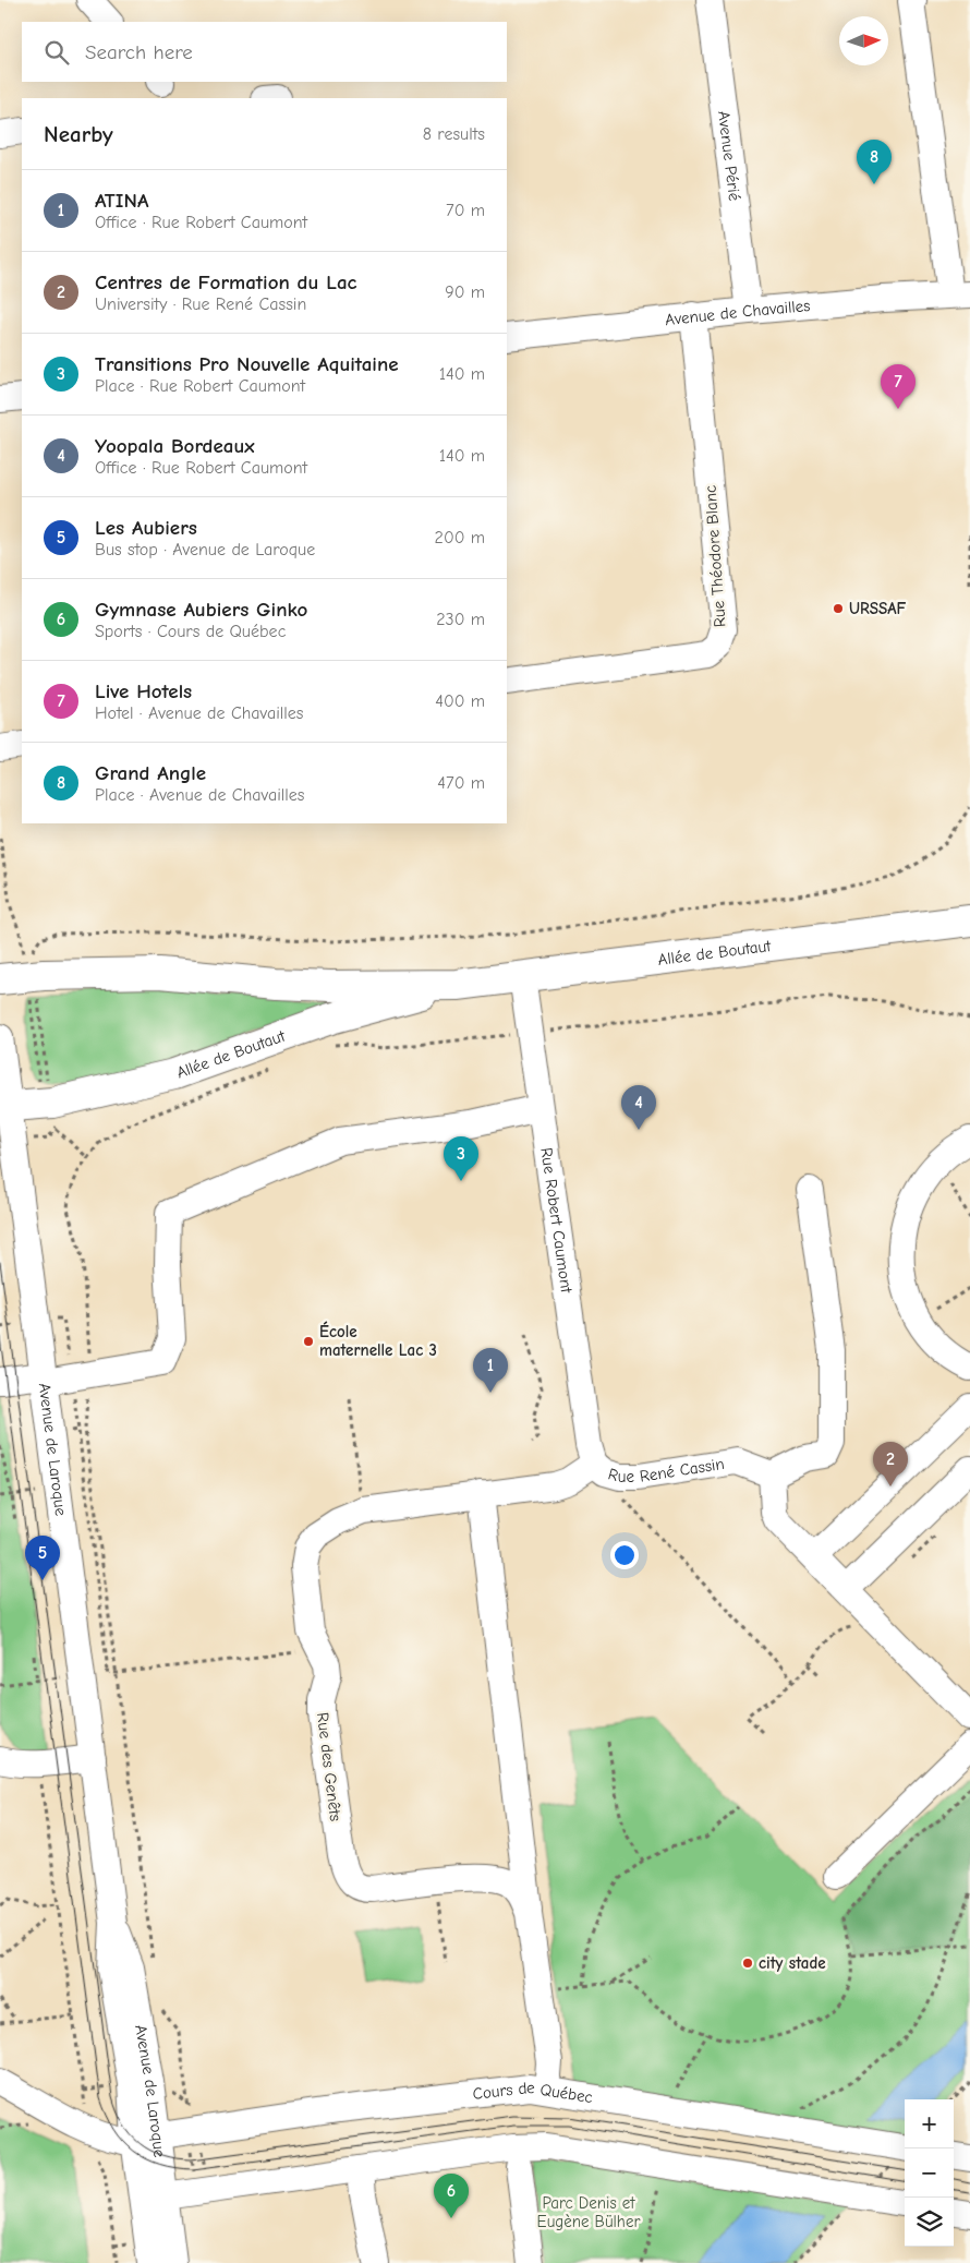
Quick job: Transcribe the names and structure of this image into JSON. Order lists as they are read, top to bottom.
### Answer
{
  "streets": {
    "main road": ["Allée de Boutaut"],
    "street": [
      "Avenue Périé",
      "Avenue de Chavailles",
      "Rue Théodore Blanc",
      "Rue Robert Caumont",
      "Avenue de Laroque",
      "Rue René Cassin",
      "Rue des Genêts",
      "Cours de Québec"
    ]
  },
  "crossings": [
    ["Avenue Périé", "Avenue de Chavailles"],
    ["Avenue de Chavailles", "Rue Théodore Blanc"],
    ["Allée de Boutaut", "Rue Robert Caumont"],
    ["Allée de Boutaut", "Avenue de Laroque"],
    ["Rue Robert Caumont", "Rue René Cassin"],
    ["Rue Robert Caumont", "Rue des Genêts"],
    ["Avenue de Laroque", "Cours de Québec"],
    ["Rue René Cassin", "Rue des Genêts"],
    ["Rue des Genêts", "Cours de Québec"]
  ],
  "parks": ["Parc Denis et Eugène Bülher"],
  "places": ["URSSAF", "École maternelle Lac 3", "city stade"],
  "north": "right",
  "page": {
    "search": "Search here",
    "heading": ["Nearby", "8 results"],
    "pins": [
      "8",
      "7",
      "4",
      "3",
      "1",
      "2",
      "5",
      "6"
    ],
    "list": [
      {
        "mark": "1",
        "name": "ATINA",
        "note": "Office · Rue Robert Caumont",
        "value": "70 m"
      },
      {
        "mark": "2",
        "name": "Centres de Formation du Lac",
        "note": "University · Rue René Cassin",
        "value": "90 m"
      },
      {
        "mark": "3",
        "name": "Transitions Pro Nouvelle Aquitaine",
        "note": "Place · Rue Robert Caumont",
        "value": "140 m"
      },
      {
        "mark": "4",
        "name": "Yoopala Bordeaux",
        "note": "Office · Rue Robert Caumont",
        "value": "140 m"
      },
      {
        "mark": "5",
        "name": "Les Aubiers",
        "note": "Bus stop · Avenue de Laroque",
        "value": "200 m"
      },
      {
        "mark": "6",
        "name": "Gymnase Aubiers Ginko",
        "note": "Sports · Cours de Québec",
        "value": "230 m"
      },
      {
        "mark": "7",
        "name": "Live Hotels",
        "note": "Hotel · Avenue de Chavailles",
        "value": "400 m"
      },
      {
        "mark": "8",
        "name": "Grand Angle",
        "note": "Place · Avenue de Chavailles",
        "value": "470 m"
      }
    ],
    "map_buttons": ["+", "−"]
  }
}
